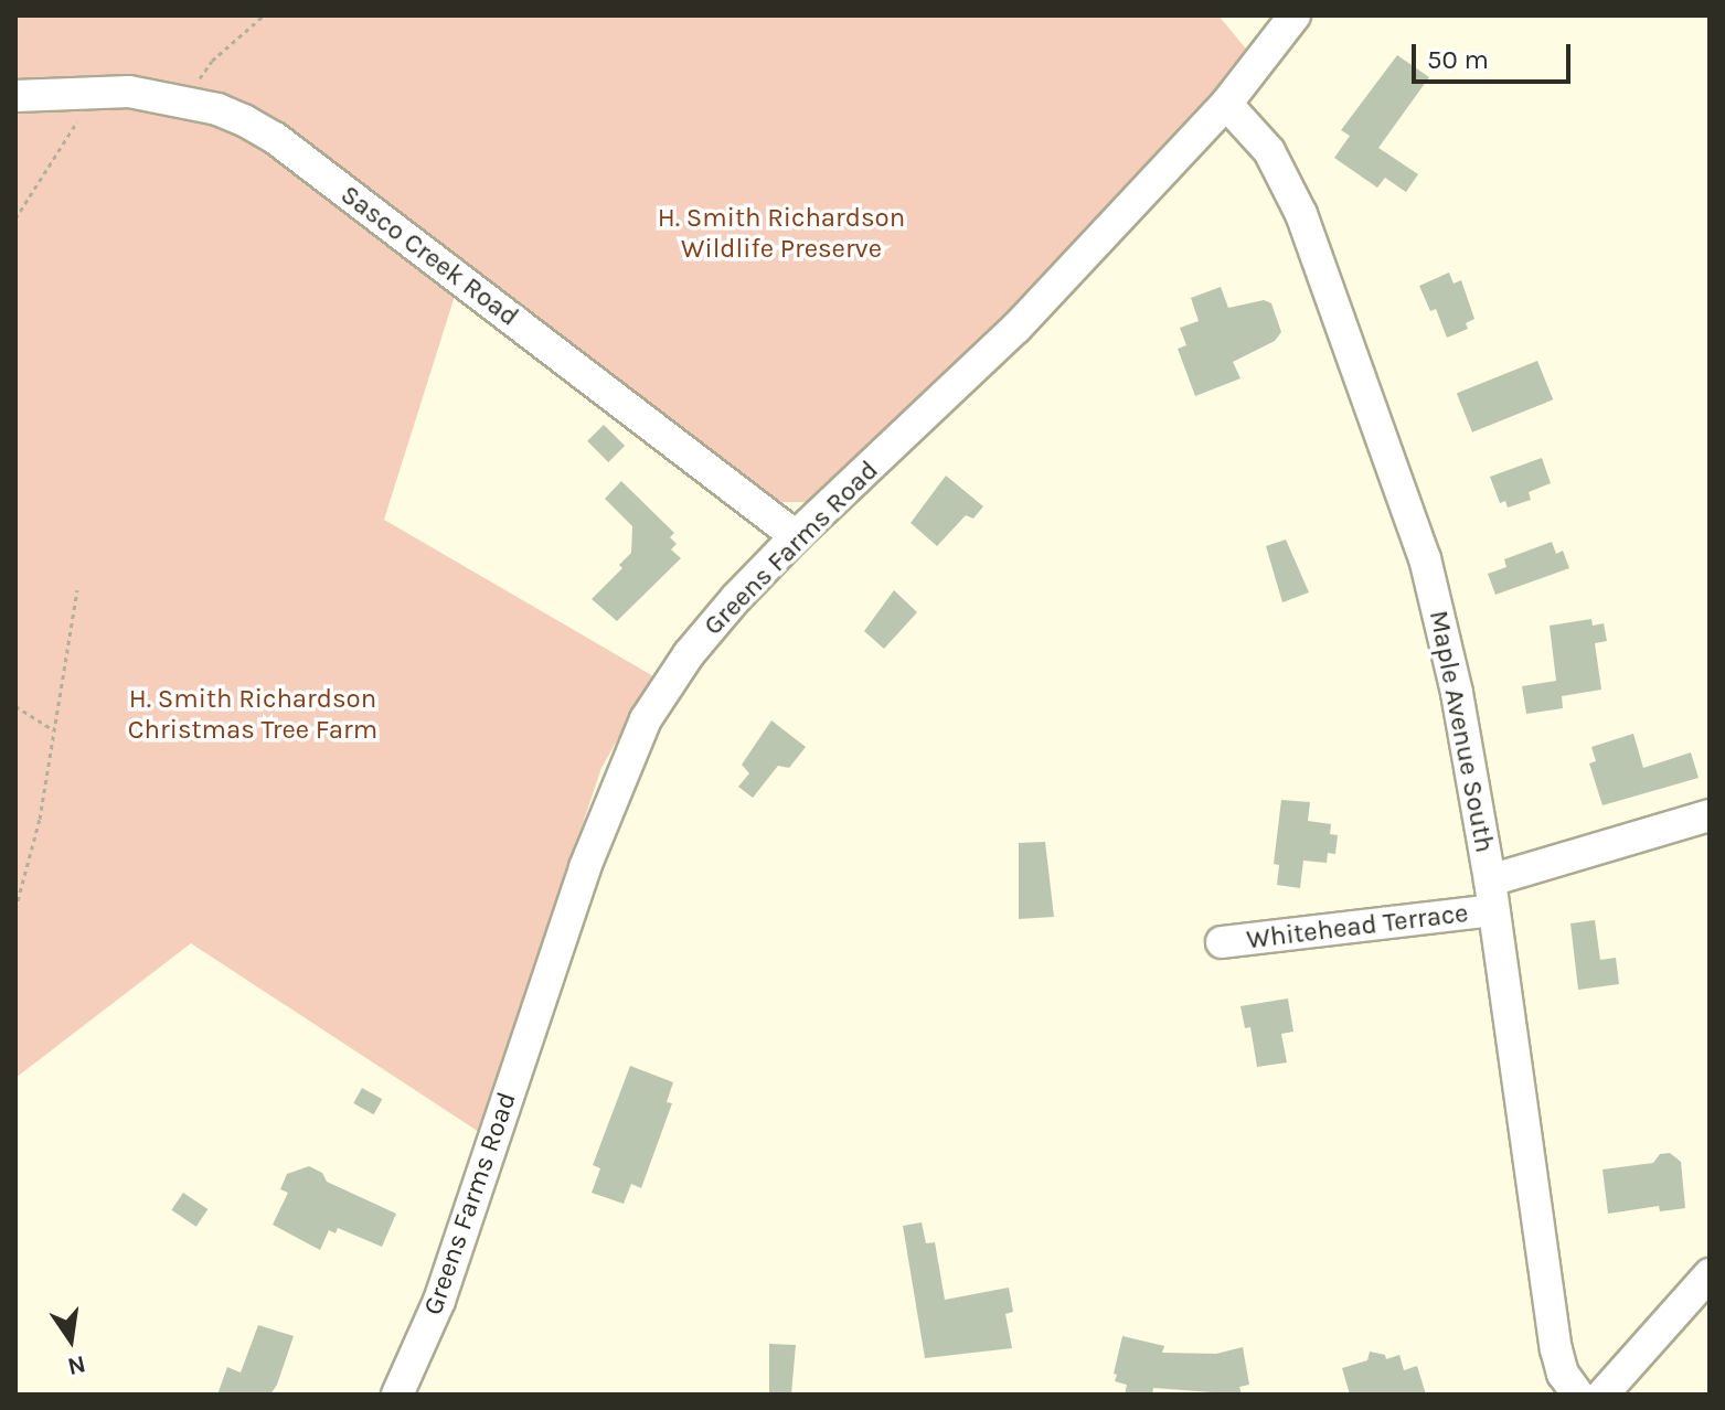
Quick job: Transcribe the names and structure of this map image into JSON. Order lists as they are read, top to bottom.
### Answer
{
  "streets": {
    "street": [
      "Sasco Creek Road",
      "Greens Farms Road",
      "Maple Avenue South",
      "Whitehead Terrace"
    ]
  },
  "crossings": [
    ["Sasco Creek Road", "Greens Farms Road"],
    ["Greens Farms Road", "Maple Avenue South"],
    ["Maple Avenue South", "Whitehead Terrace"]
  ],
  "parks": ["H. Smith Richardson Wildlife Preserve", "H. Smith Richardson Christmas Tree Farm"],
  "scale_bar": "50 m",
  "north": "bottom"
}
